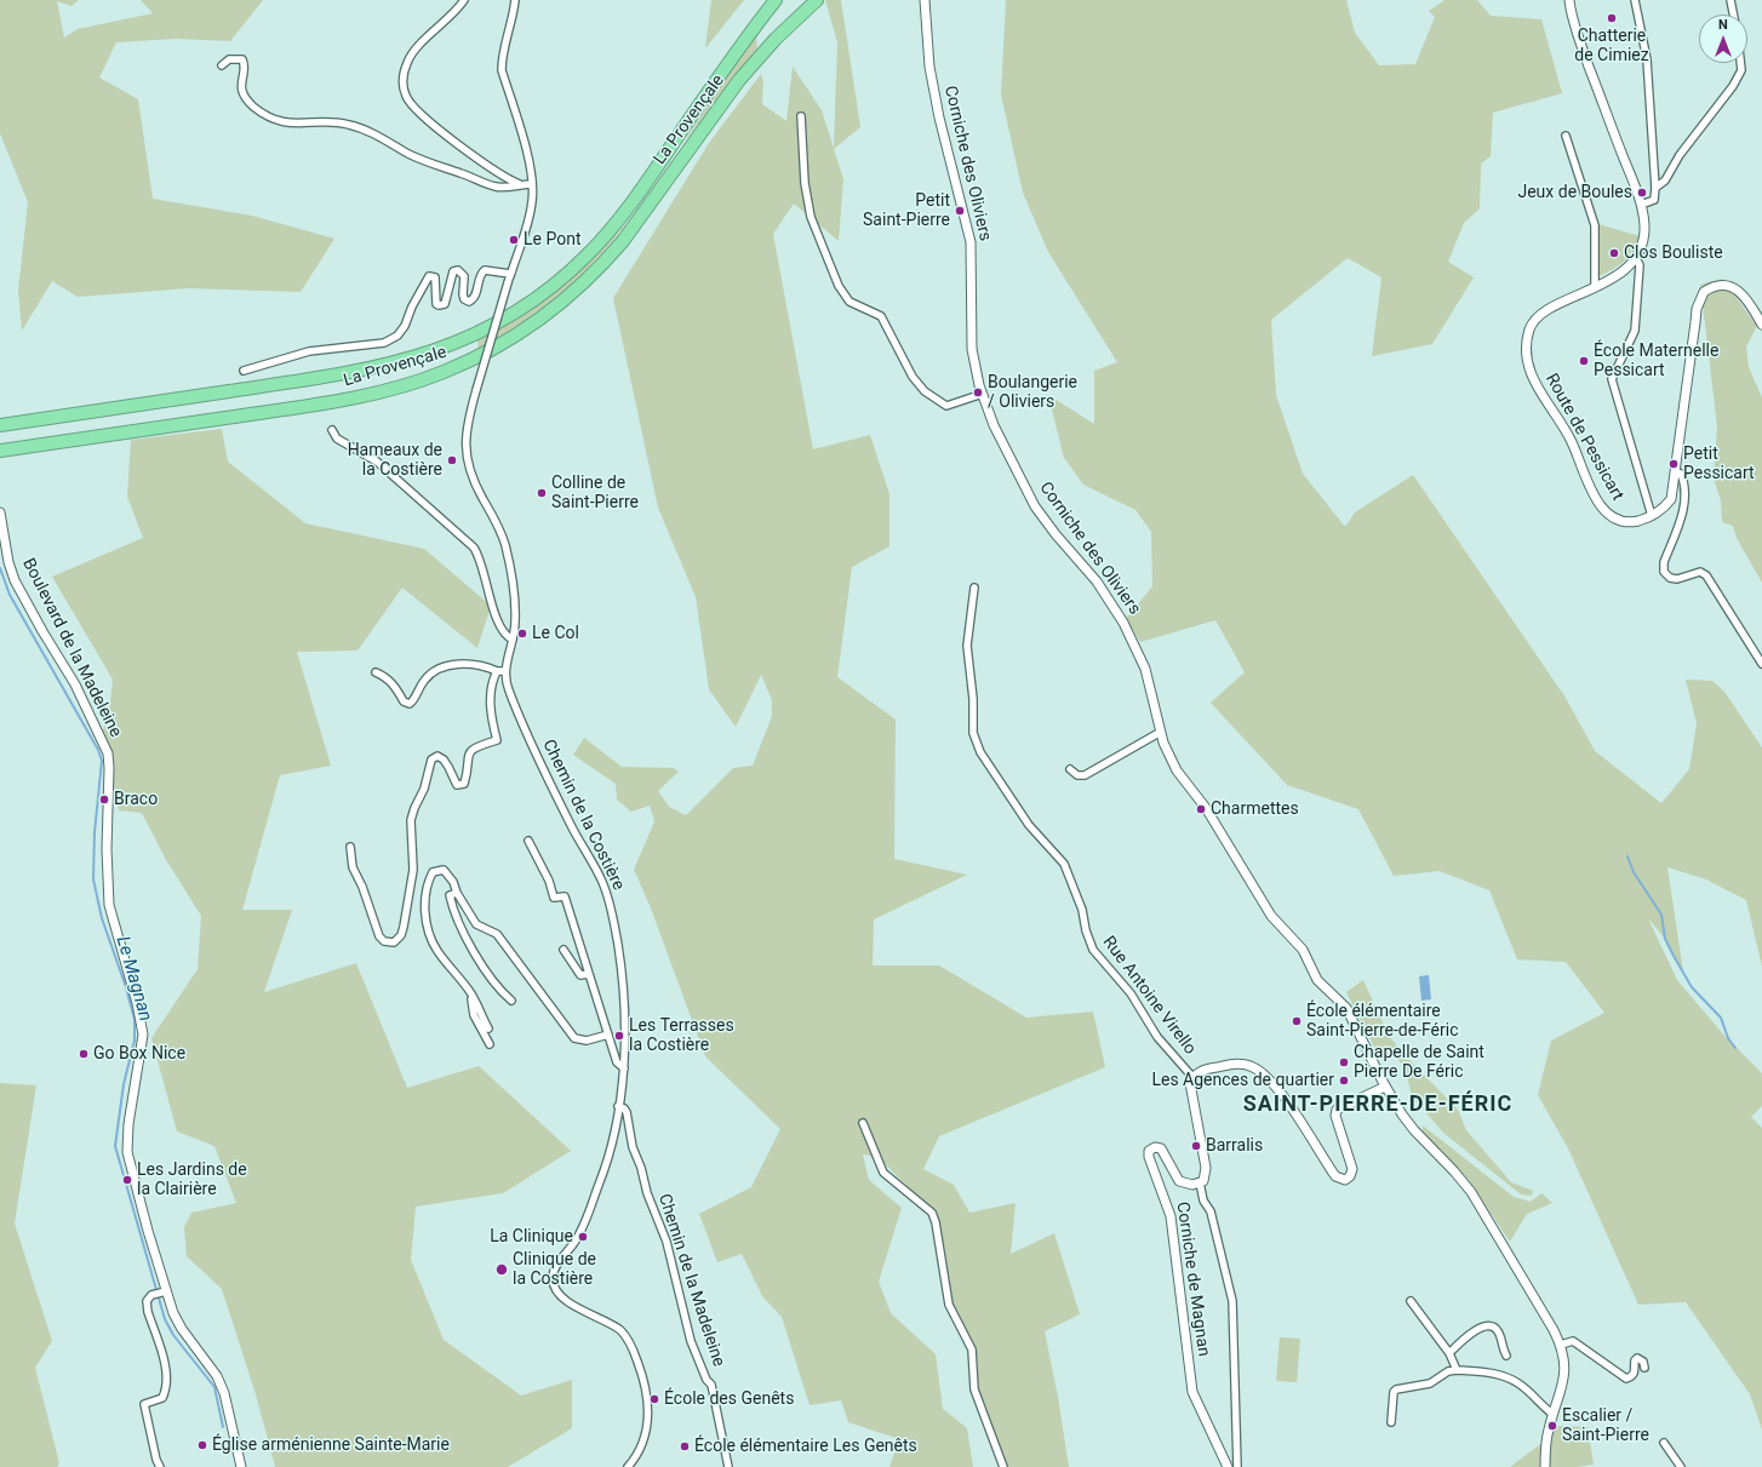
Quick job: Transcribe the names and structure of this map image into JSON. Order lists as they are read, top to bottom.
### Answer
{
  "streets": {
    "highway": ["La Provençale"],
    "street": [
      "Corniche des Oliviers",
      "Route de Pessicart",
      "Boulevard de la Madeleine",
      "Chemin de la Costière",
      "Rue Antoine Virello",
      "Corniche de Magnan",
      "Chemin de la Madeleine"
    ]
  },
  "crossings": [
    ["Chemin de la Costière", "Chemin de la Madeleine"],
    ["Rue Antoine Virello", "Corniche de Magnan"]
  ],
  "districts": ["SAINT-PIERRE-DE-FÉRIC"],
  "water": ["Le Magnan"],
  "places": [
    "Chatterie de Cimiez",
    "Jeux de Boules",
    "Petit Saint-Pierre",
    "Le Pont",
    "Clos Bouliste",
    "École Maternelle Pessicart",
    "Boulangerie / Oliviers",
    "Hameaux de la Costière",
    "Petit Pessicart",
    "Colline de Saint-Pierre",
    "Le Col",
    "Braco",
    "Charmettes",
    "École élémentaire Saint-Pierre-de-Féric",
    "Les Terrasses la Costière",
    "Go Box Nice",
    "Chapelle de Saint Pierre De Féric",
    "Les Agences de quartier",
    "Barralis",
    "Les Jardins de la Clairière",
    "La Clinique",
    "Clinique de la Costière",
    "École des Genêts",
    "Escalier / Saint-Pierre",
    "Église arménienne Sainte-Marie",
    "École élémentaire Les Genêts"
  ],
  "north": "top"
}
